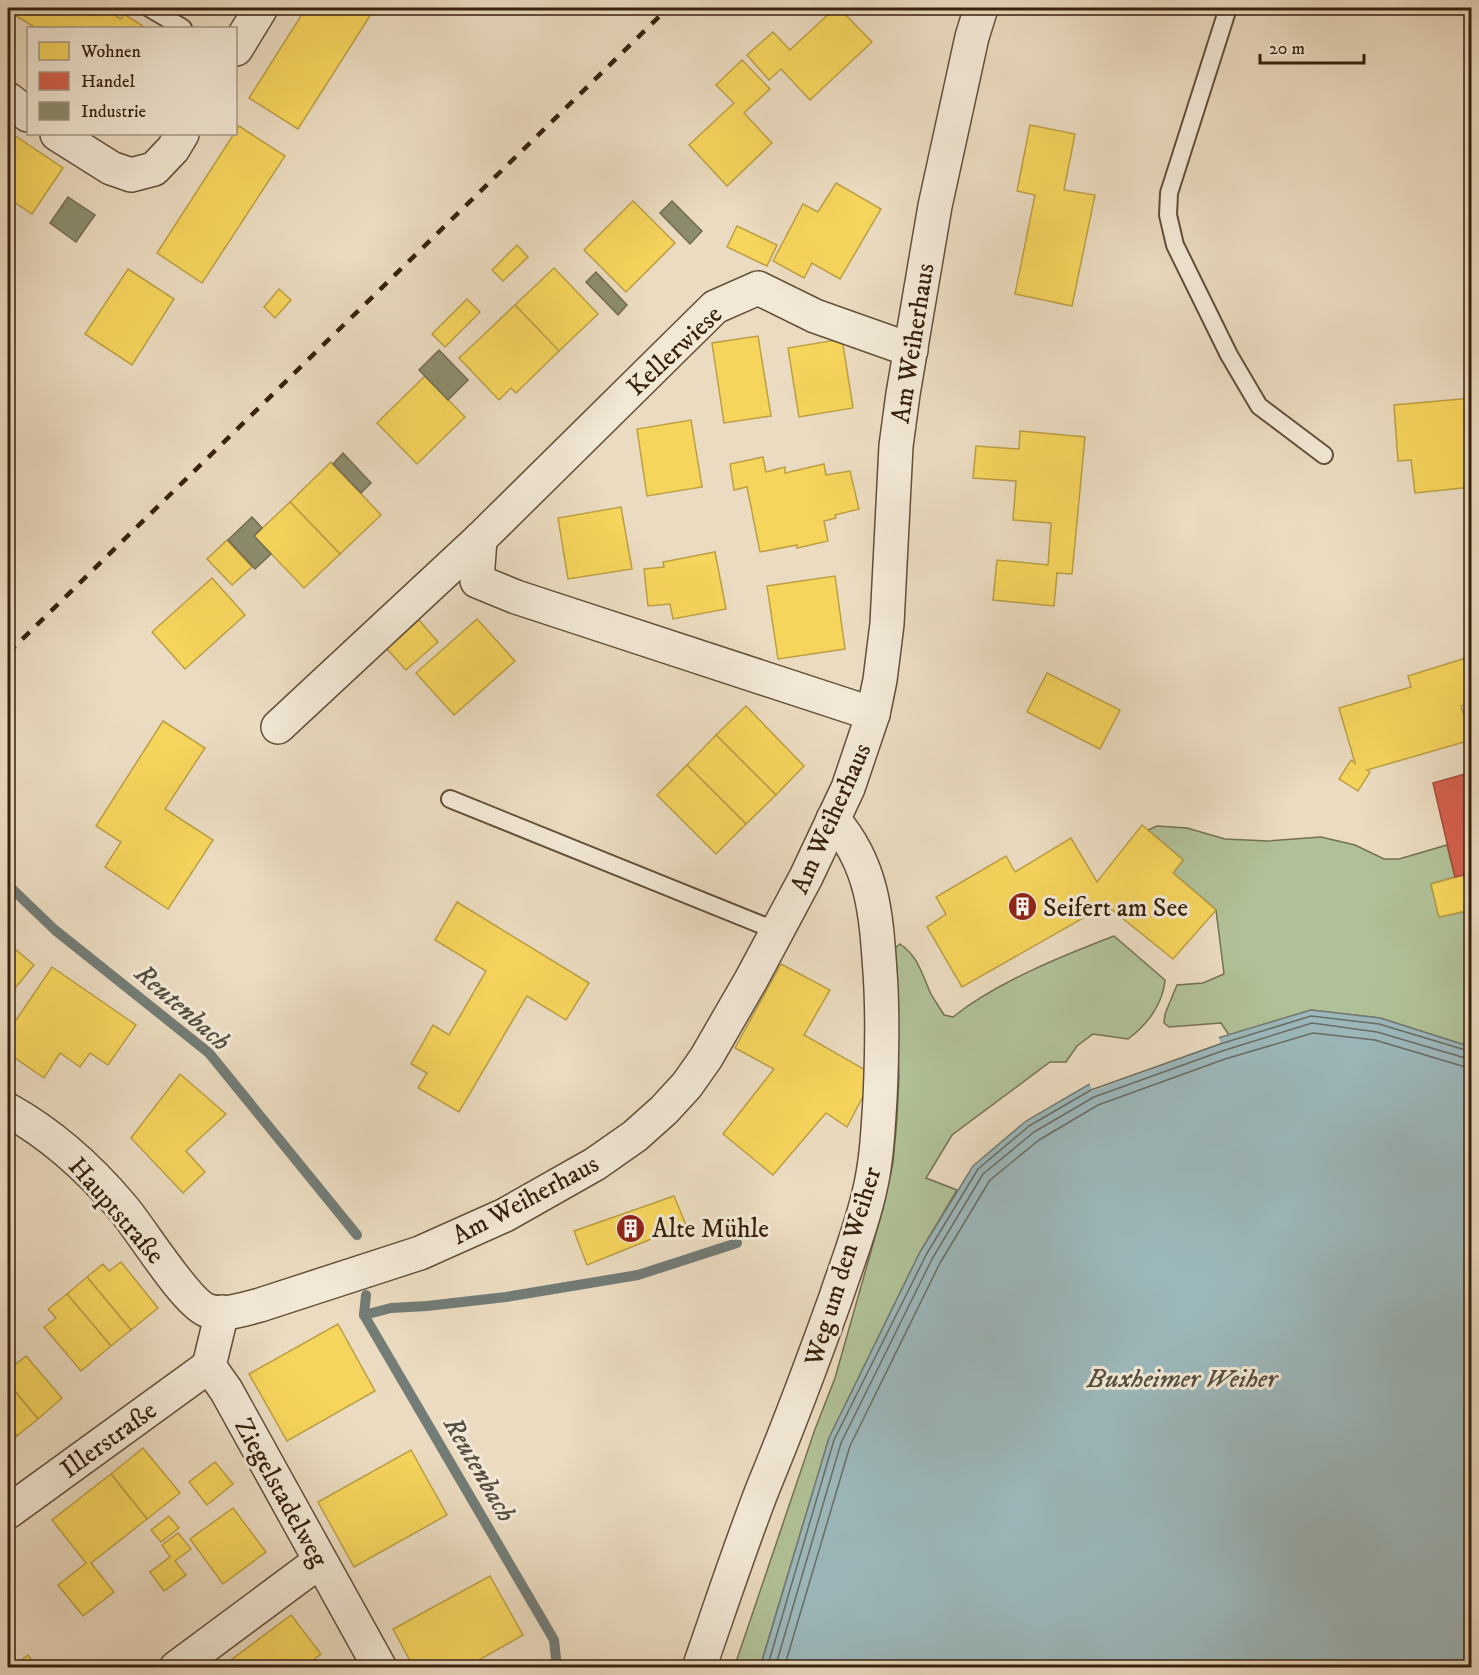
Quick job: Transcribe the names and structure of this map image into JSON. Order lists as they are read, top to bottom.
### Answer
{
  "streets": {
    "street": [
      "Am Weiherhaus",
      "Kellerwiese",
      "Hauptstraße",
      "Weg um den Weiher",
      "Illerstraße",
      "Ziegelstadelweg"
    ]
  },
  "crossings": [
    ["Am Weiherhaus", "Kellerwiese"],
    ["Am Weiherhaus", "Hauptstraße"],
    ["Am Weiherhaus", "Weg um den Weiher"],
    ["Illerstraße", "Ziegelstadelweg"]
  ],
  "water": ["Reutenbach", "Buxheimer Weiher"],
  "places": {
    "building": ["Seifert am See", "Alte Mühle"]
  },
  "legend": ["Wohnen", "Handel", "Industrie"],
  "scale_bar": "20 m"
}
